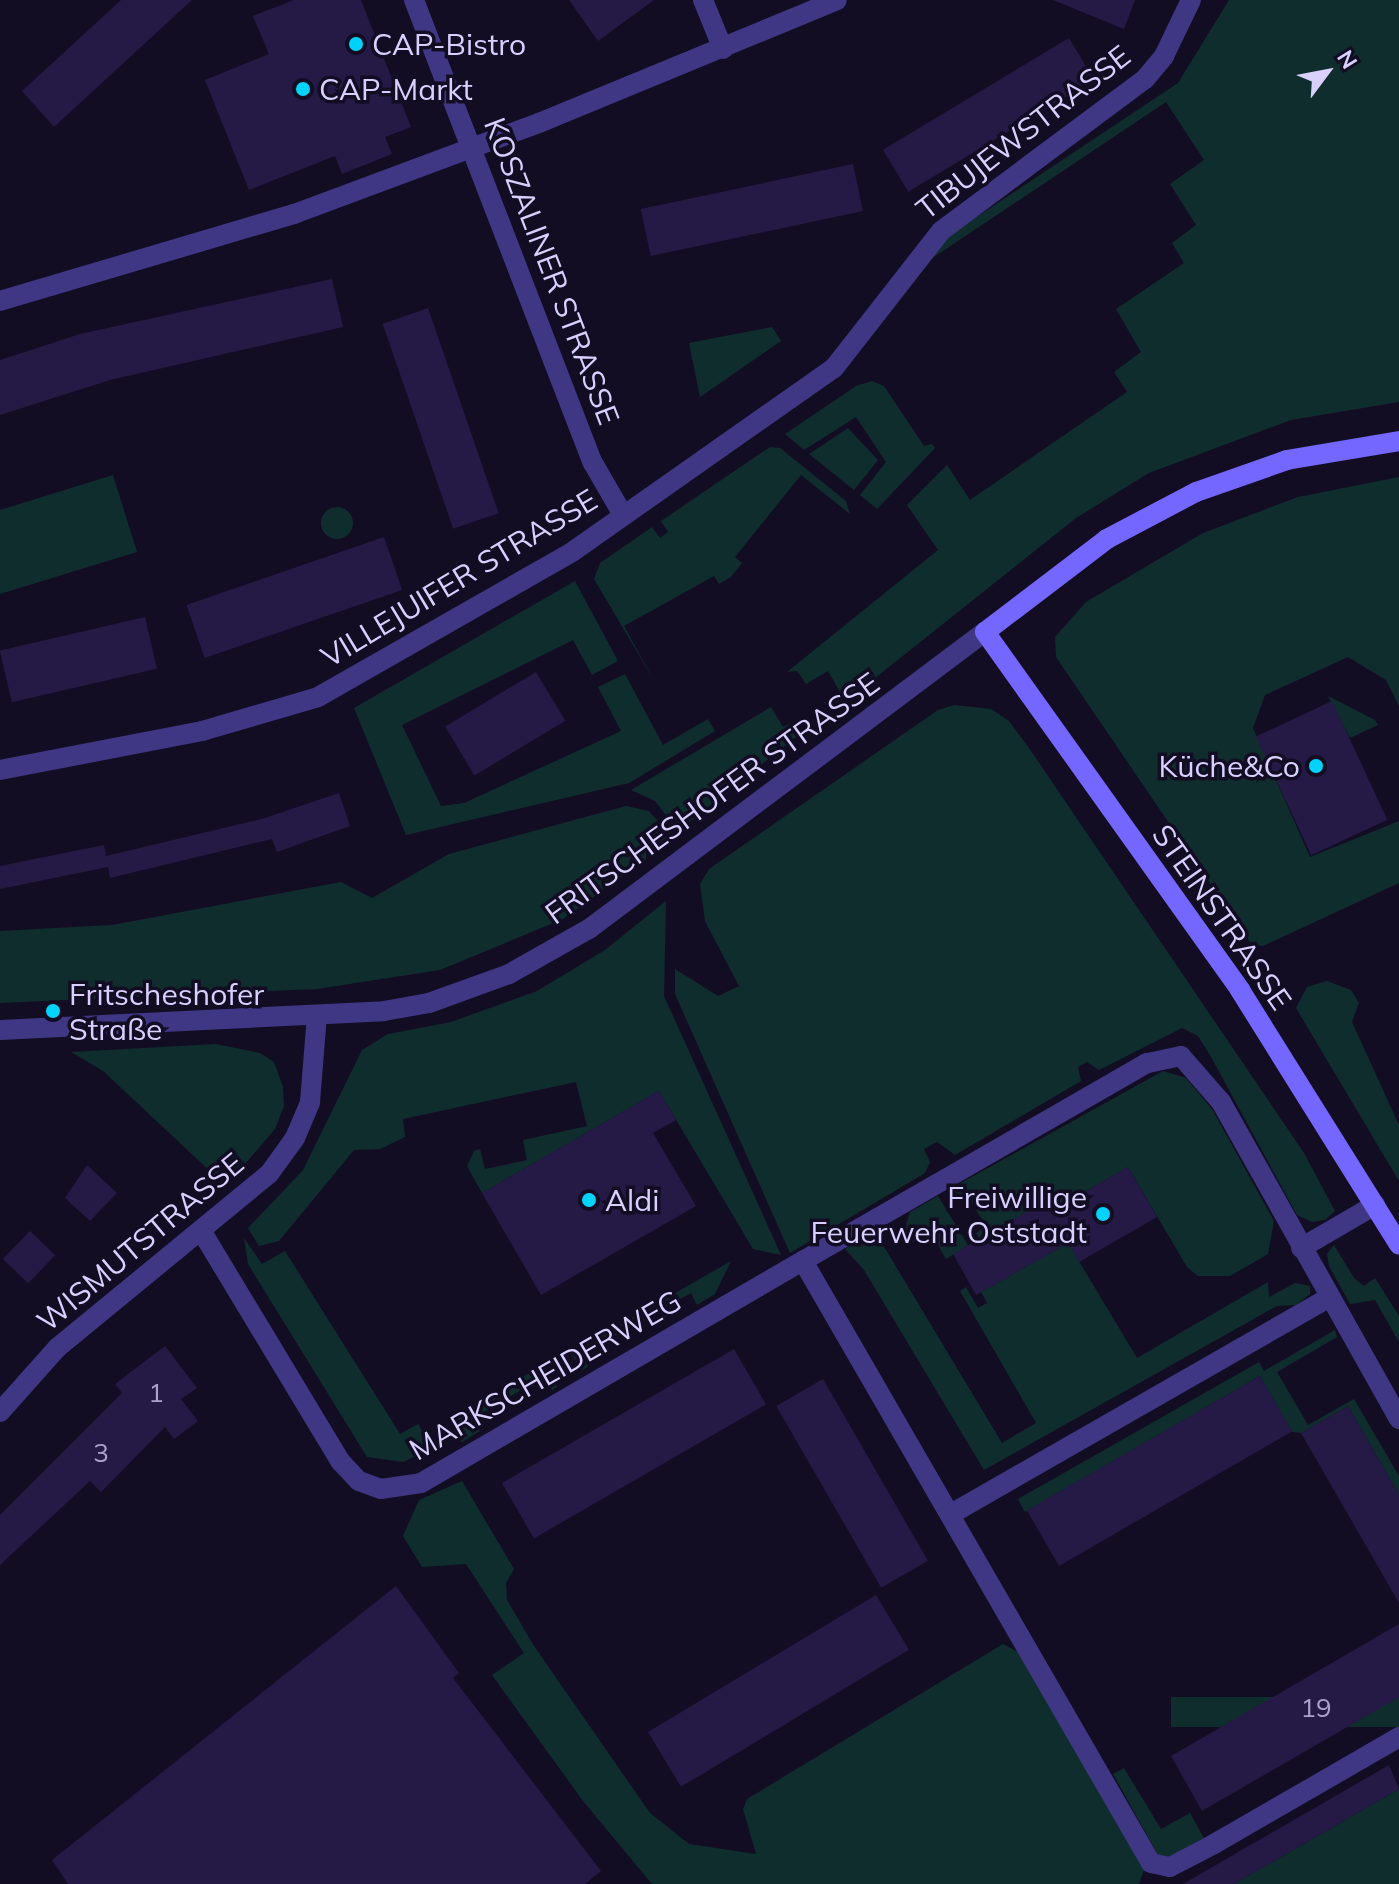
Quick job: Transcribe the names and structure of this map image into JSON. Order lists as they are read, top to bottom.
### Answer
{
  "streets": {
    "street": [
      "TIBUJEWSTRASSE",
      "KOSZALINER STRASSE",
      "VILLEJUIFER STRASSE",
      "FRITSCHESHOFER STRASSE",
      "STEINSTRASSE",
      "WISMUTSTRASSE",
      "MARKSCHEIDERWEG"
    ]
  },
  "crossings": [
    ["TIBUJEWSTRASSE", "KOSZALINER STRASSE"],
    ["TIBUJEWSTRASSE", "VILLEJUIFER STRASSE"],
    ["KOSZALINER STRASSE", "VILLEJUIFER STRASSE"],
    ["FRITSCHESHOFER STRASSE", "STEINSTRASSE"],
    ["FRITSCHESHOFER STRASSE", "WISMUTSTRASSE"],
    ["WISMUTSTRASSE", "MARKSCHEIDERWEG"]
  ],
  "places": [
    "CAP-Bistro",
    "CAP-Markt",
    "Küche&Co",
    "Fritscheshofer Straße",
    "Aldi",
    "Freiwillige Feuerwehr Oststadt"
  ],
  "house_numbers": ["1", "3", "19"],
  "north": "top right"
}
